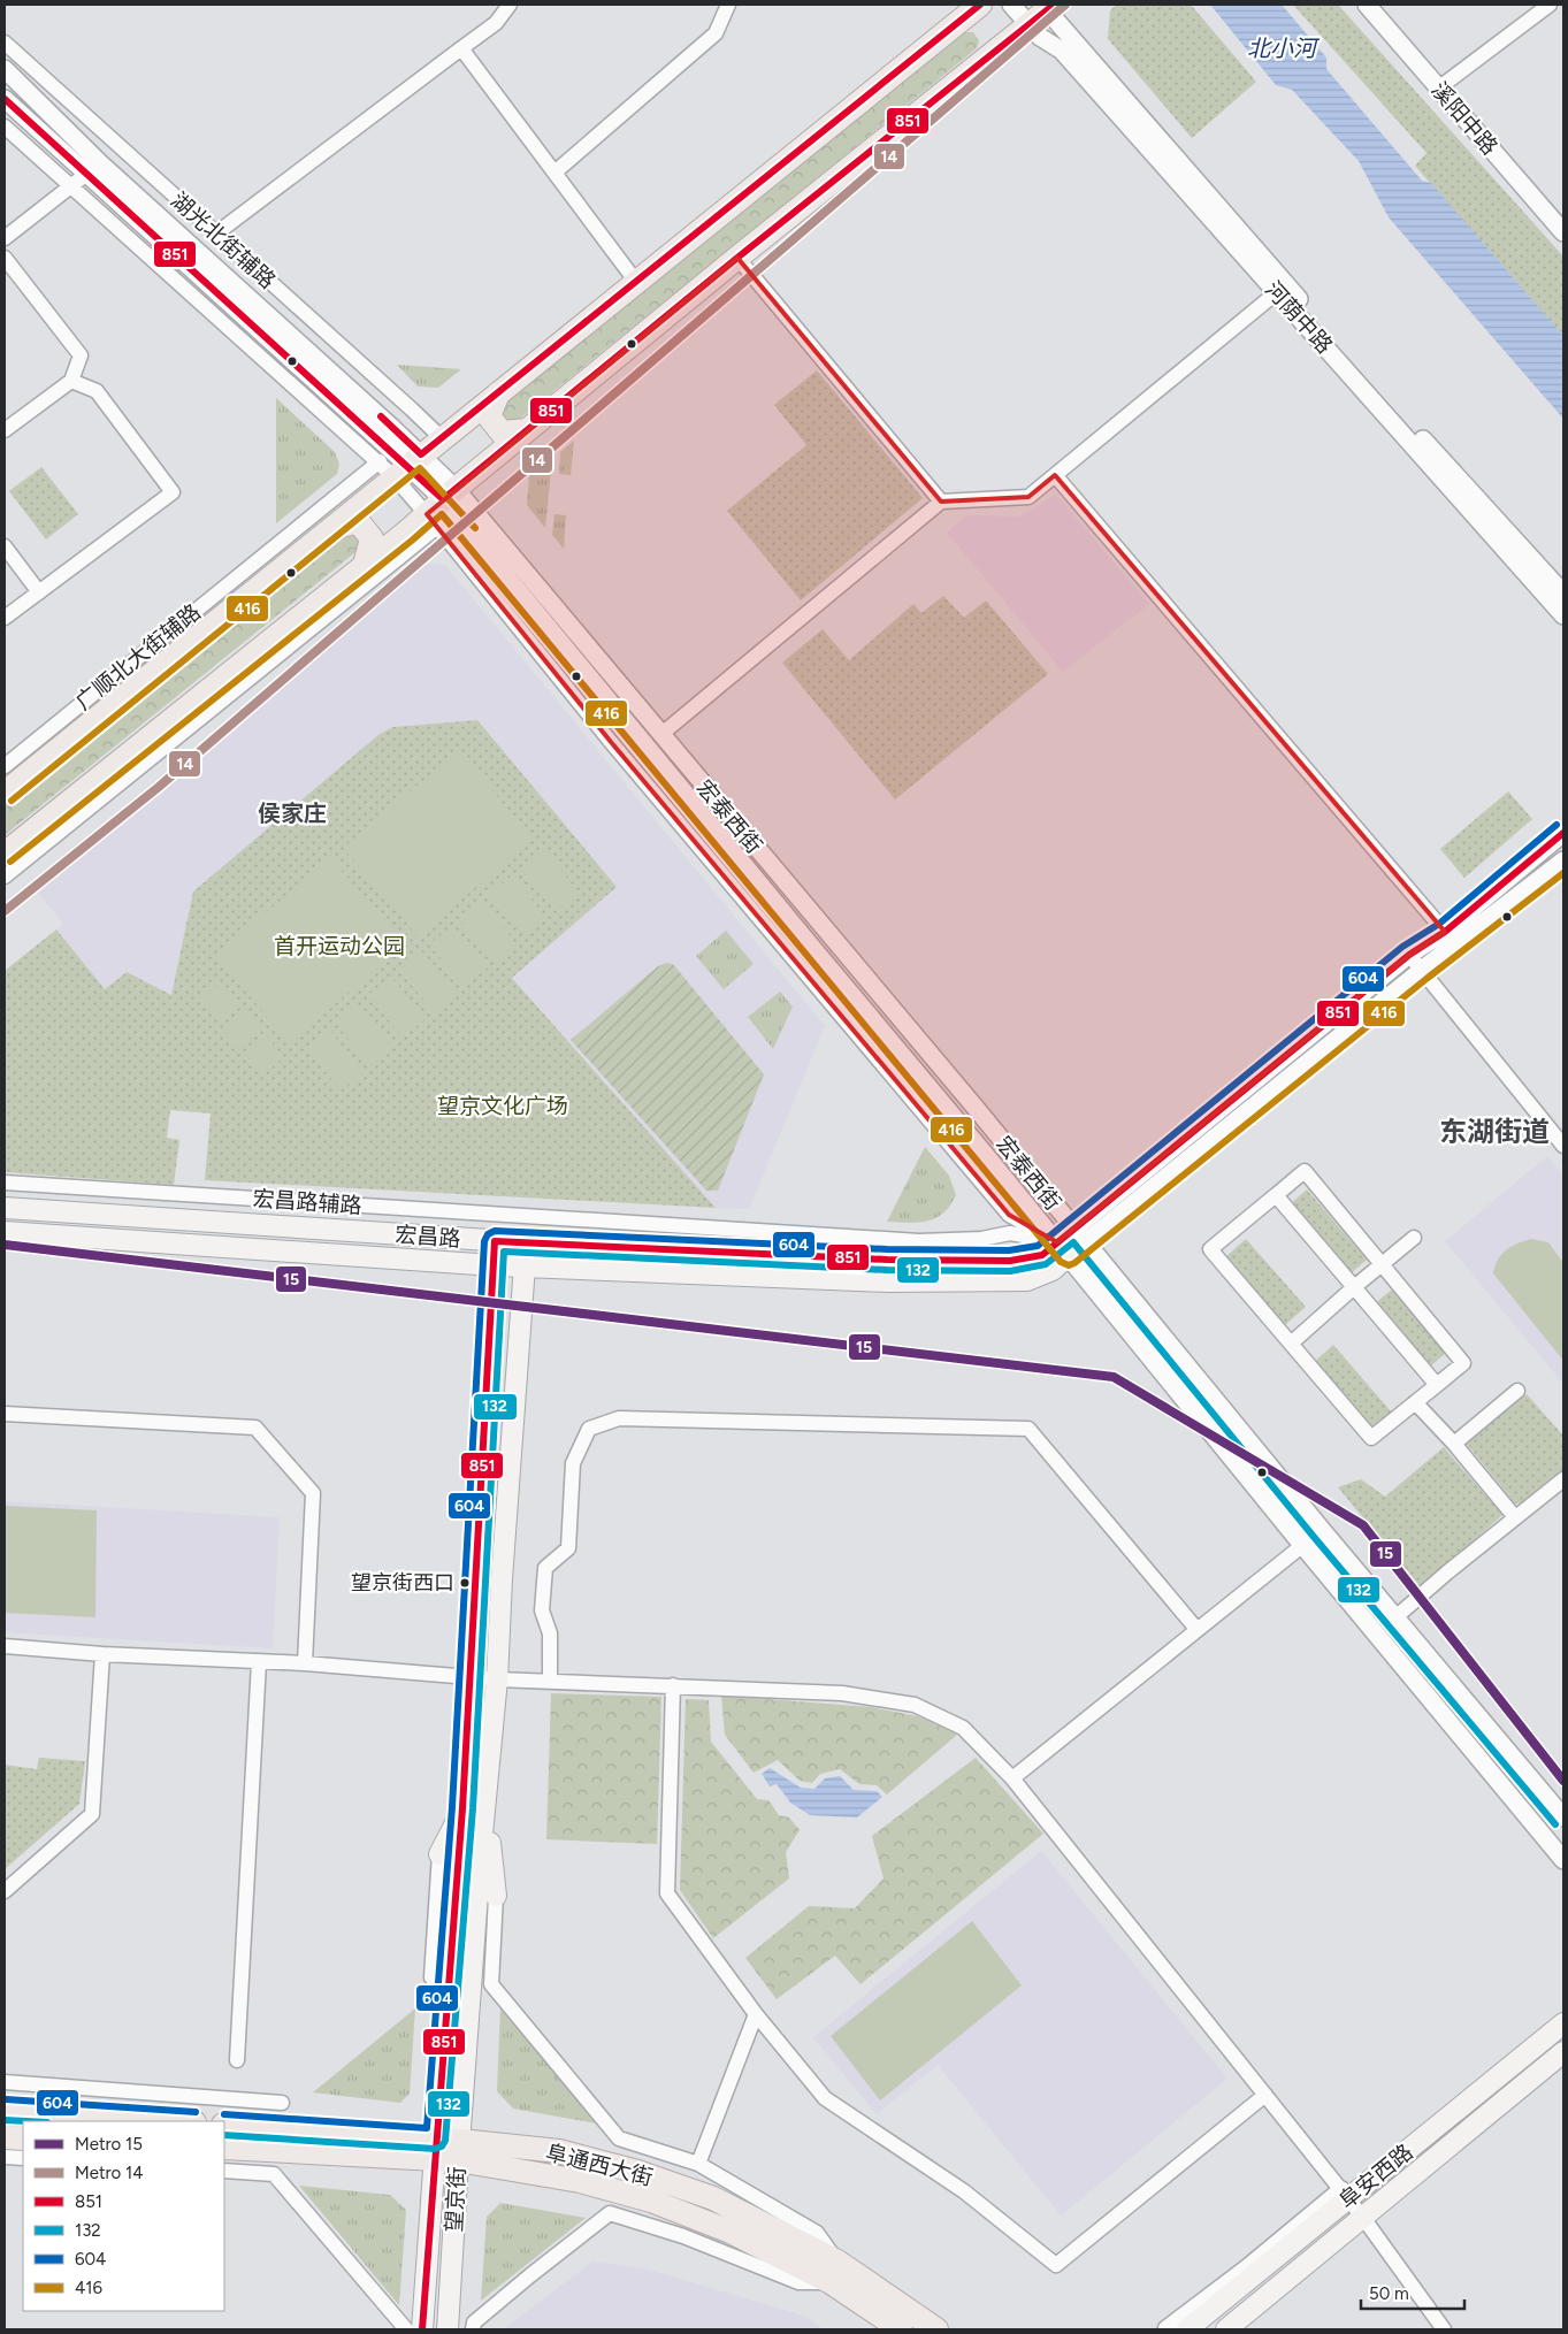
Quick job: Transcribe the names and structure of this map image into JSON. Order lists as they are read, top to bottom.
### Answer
{
  "streets": {
    "main road": [
      "宏昌路",
      "阜通西大街",
      "阜安西路",
      "望京街"
    ],
    "street": [
      "溪阳中路",
      "湖光北街辅路",
      "河荫中路",
      "广顺北大街辅路",
      "宏泰西街",
      "宏昌路辅路"
    ]
  },
  "crossings": [
    ["广顺北大街辅路", "宏泰西街"],
    ["宏泰西街", "宏昌路辅路"],
    ["宏泰西街", "宏昌路"],
    ["宏昌路辅路", "宏昌路"],
    ["宏昌路", "望京街"],
    ["阜通西大街", "望京街"]
  ],
  "districts": ["侯家庄", "东湖街道"],
  "water": ["北小河"],
  "parks": ["首开运动公园", "望京文化广场"],
  "places": ["望京街西口"],
  "lines": [
    "metro line 14",
    "transit line 851",
    "transit line 416",
    "transit line 604",
    "transit line 132",
    "metro line 15"
  ],
  "legend": [
    "Metro 15",
    "Metro 14",
    "851",
    "132",
    "604",
    "416"
  ],
  "scale_bar": "50 m"
}
